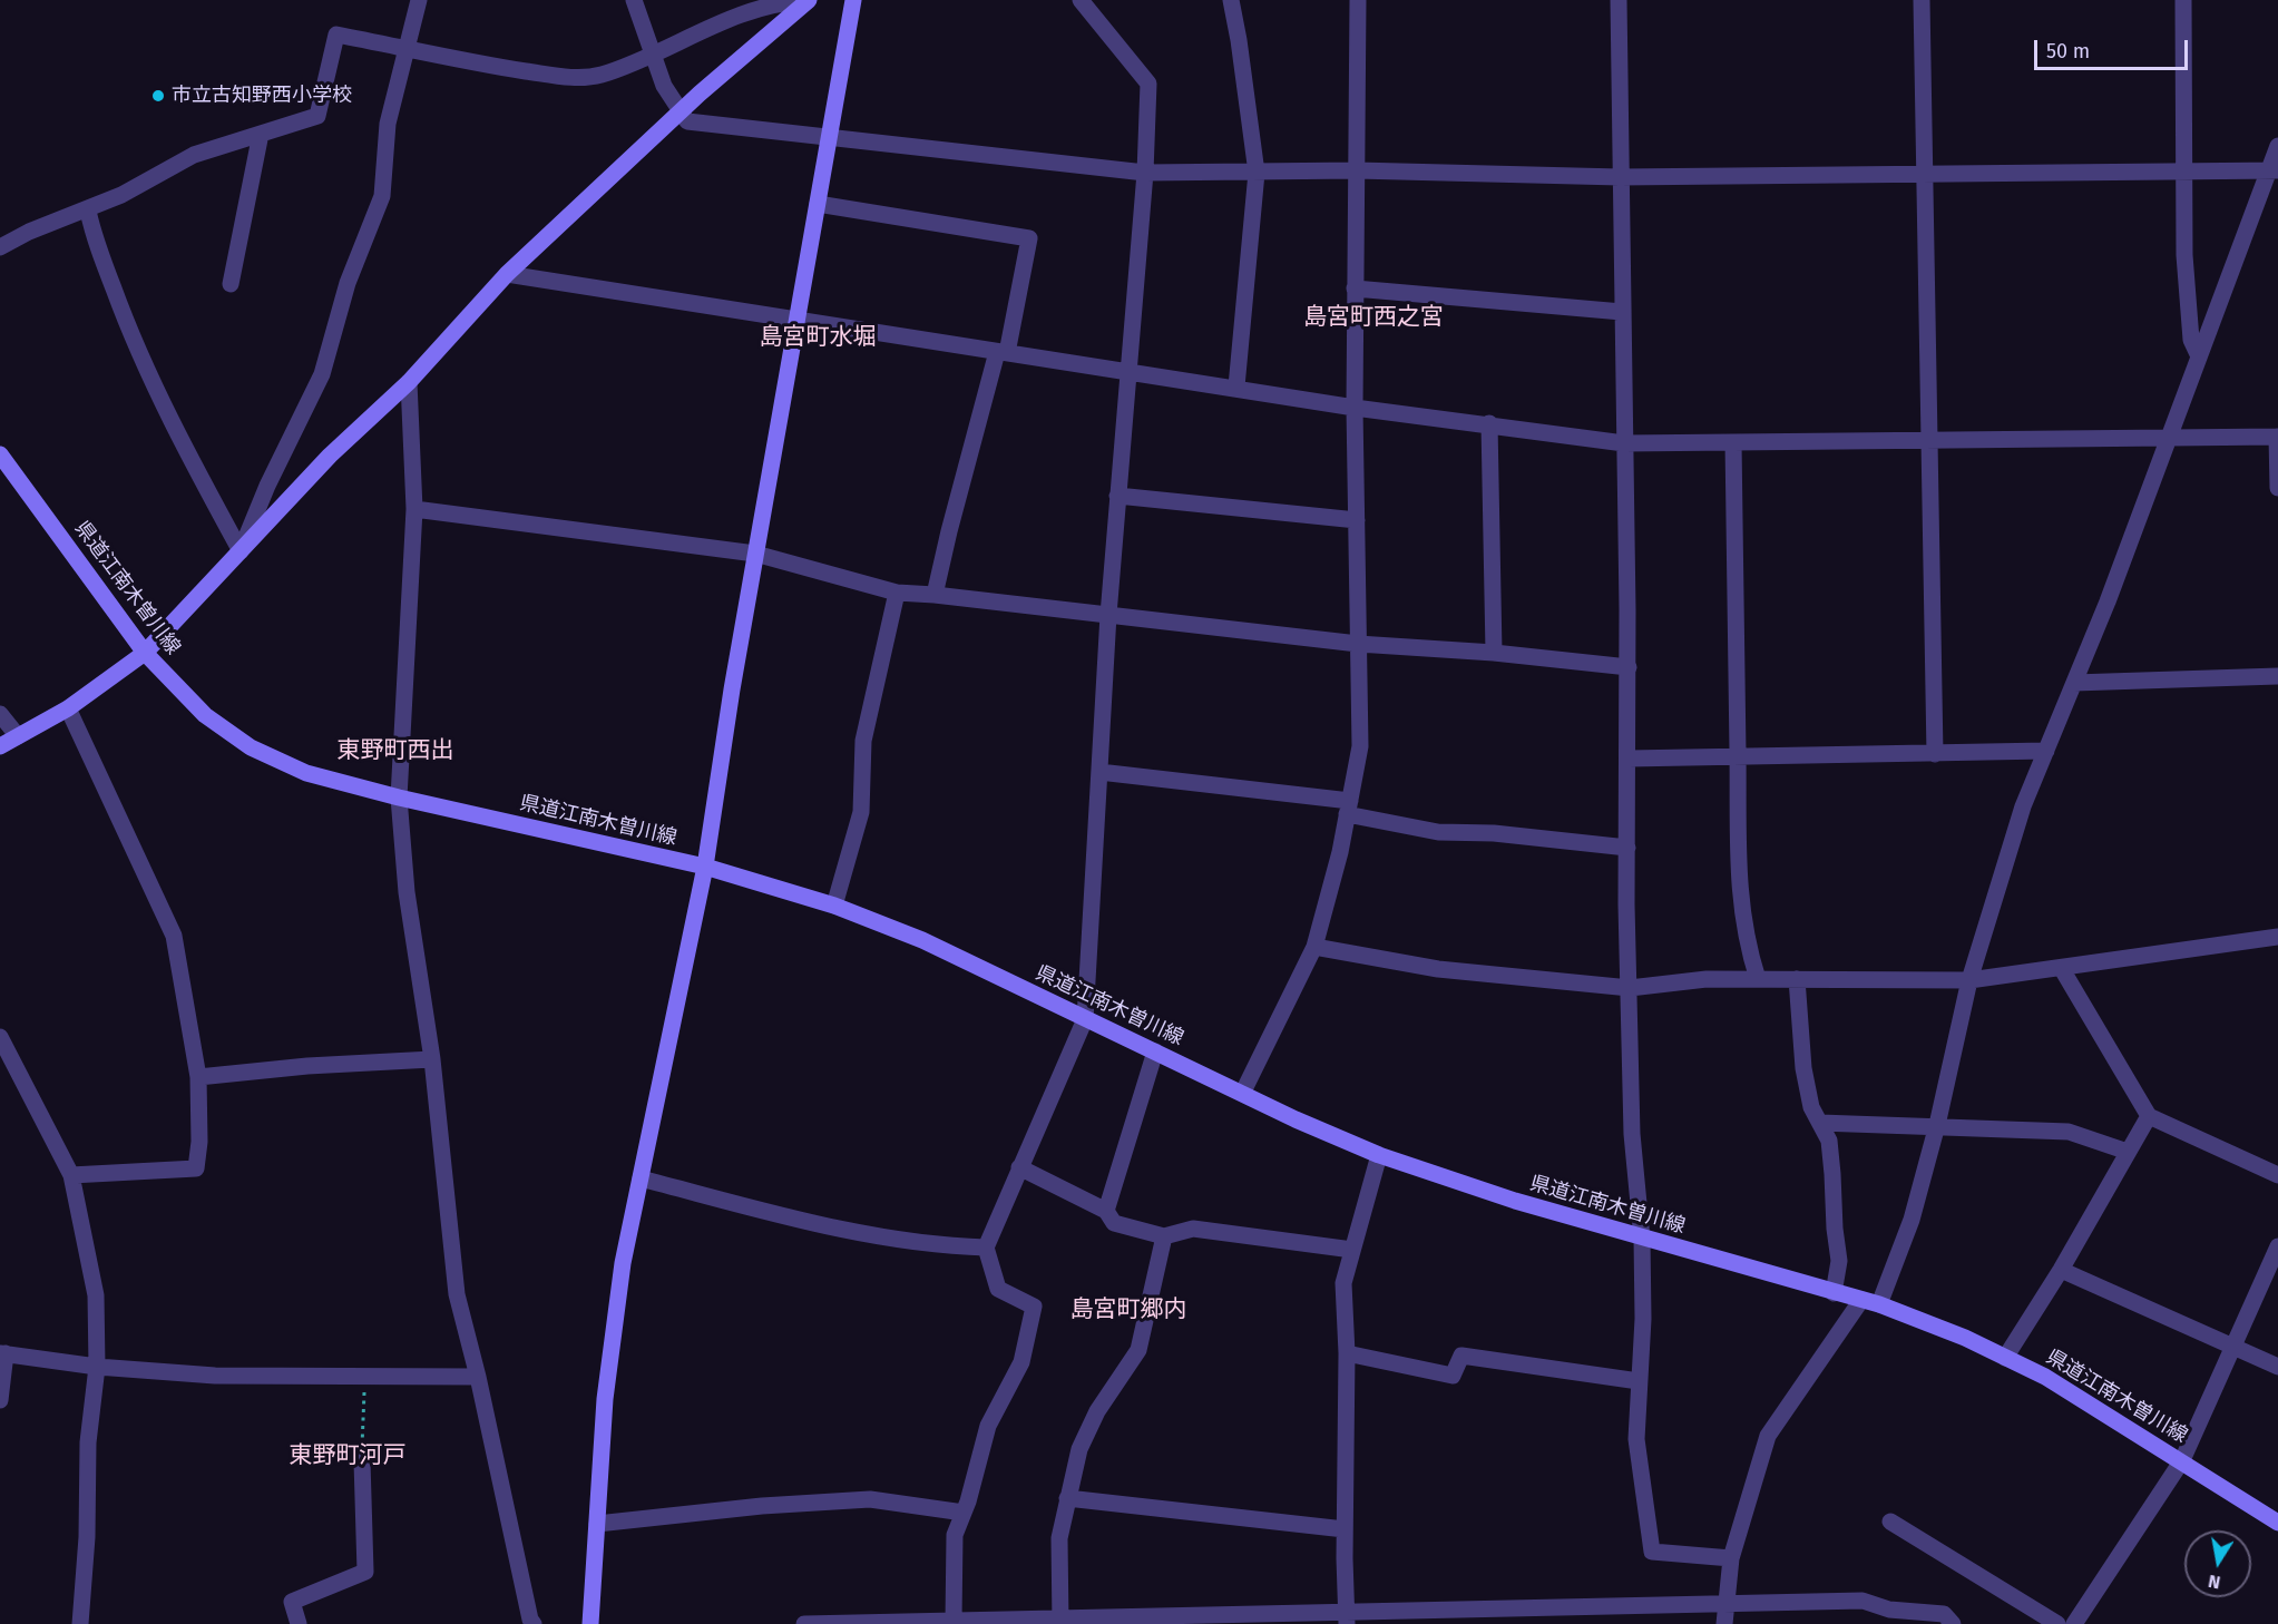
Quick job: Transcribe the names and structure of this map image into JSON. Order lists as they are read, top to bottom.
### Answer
{
  "streets": {
    "main road": ["県道江南木曽川線"]
  },
  "districts": [
    "島宮町西之宮",
    "島宮町水堀",
    "東野町西出",
    "島宮町郷内",
    "東野町河戸"
  ],
  "places": ["市立古知野西小学校"],
  "scale_bar": "50 m",
  "north": "bottom"
}
